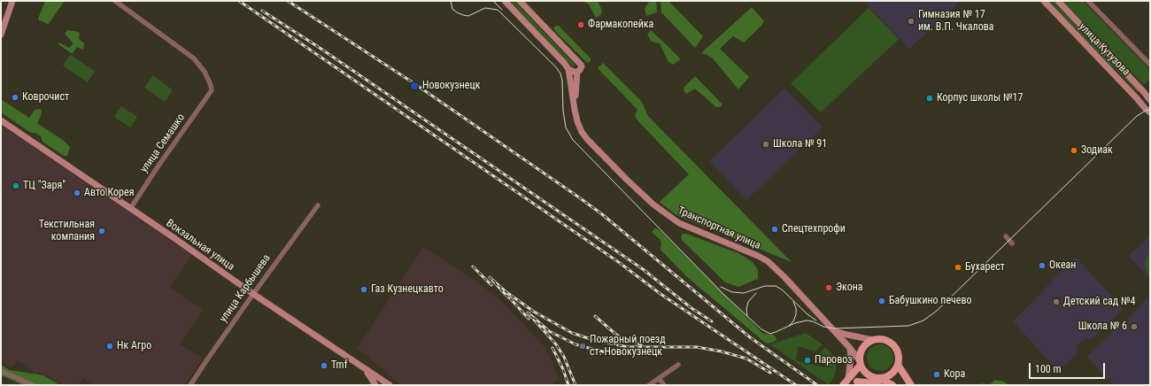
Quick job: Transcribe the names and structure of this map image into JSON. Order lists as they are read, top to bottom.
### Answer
{
  "streets": {
    "main road": ["улица Кутузова", "Транспортная улица", "Вокзальная улица"],
    "street": ["улица Семашко", "улица Карбышева"]
  },
  "crossings": [
    ["улица Семашко", "Вокзальная улица"],
    ["Вокзальная улица", "улица Карбышева"]
  ],
  "places": [
    "Гимназия № 17 им. В.П. Чкалова",
    "Фармакопейка",
    "Новокузнецк",
    "Коврочист",
    "Корпус школы №17",
    "Школа № 91",
    "Зодиак",
    "ТЦ \"Заря\"",
    "Авто Корея",
    "Спецтехпрофи",
    "Текстильная компания",
    "Океан",
    "Бухарест",
    "Экона",
    "Газ Кузнецкавто",
    "Бабушкино печево",
    "Детский сад №4",
    "Школа № 6",
    "Нк Агро",
    "Пожарный поезд ст. Новокузнецк",
    "Паровоз",
    "Tmf",
    "Кора"
  ],
  "scale_bar": "100 m"
}
